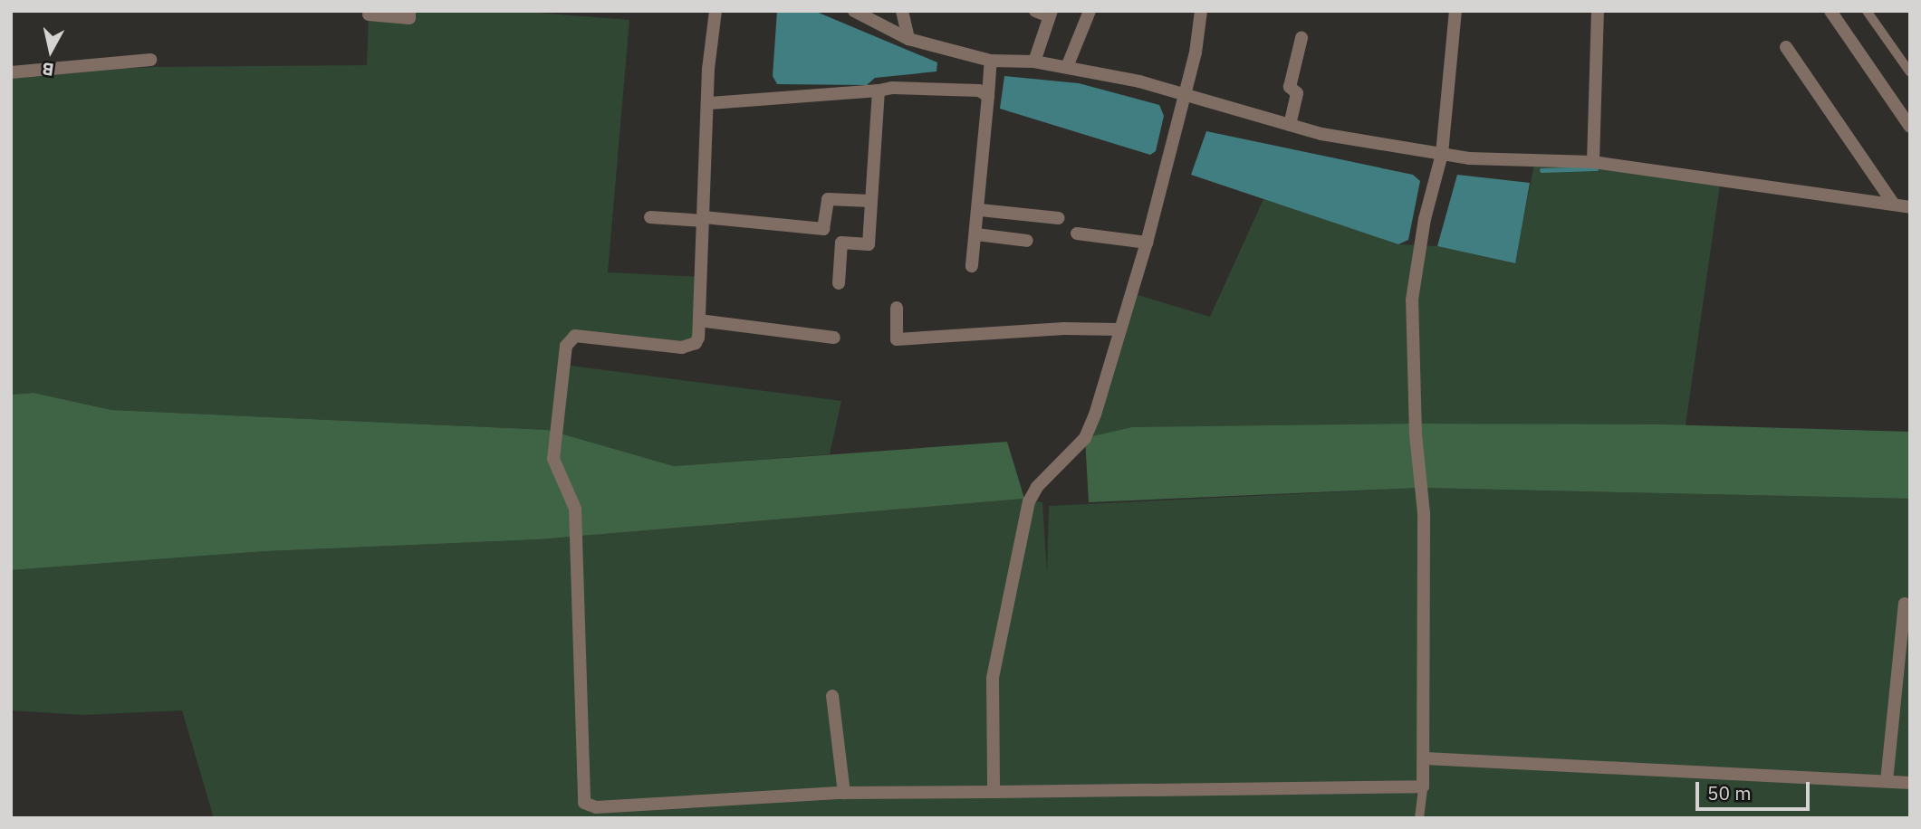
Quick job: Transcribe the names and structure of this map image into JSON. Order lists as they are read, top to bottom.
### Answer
{
  "scale_bar": "50 m",
  "north": "bottom"
}
